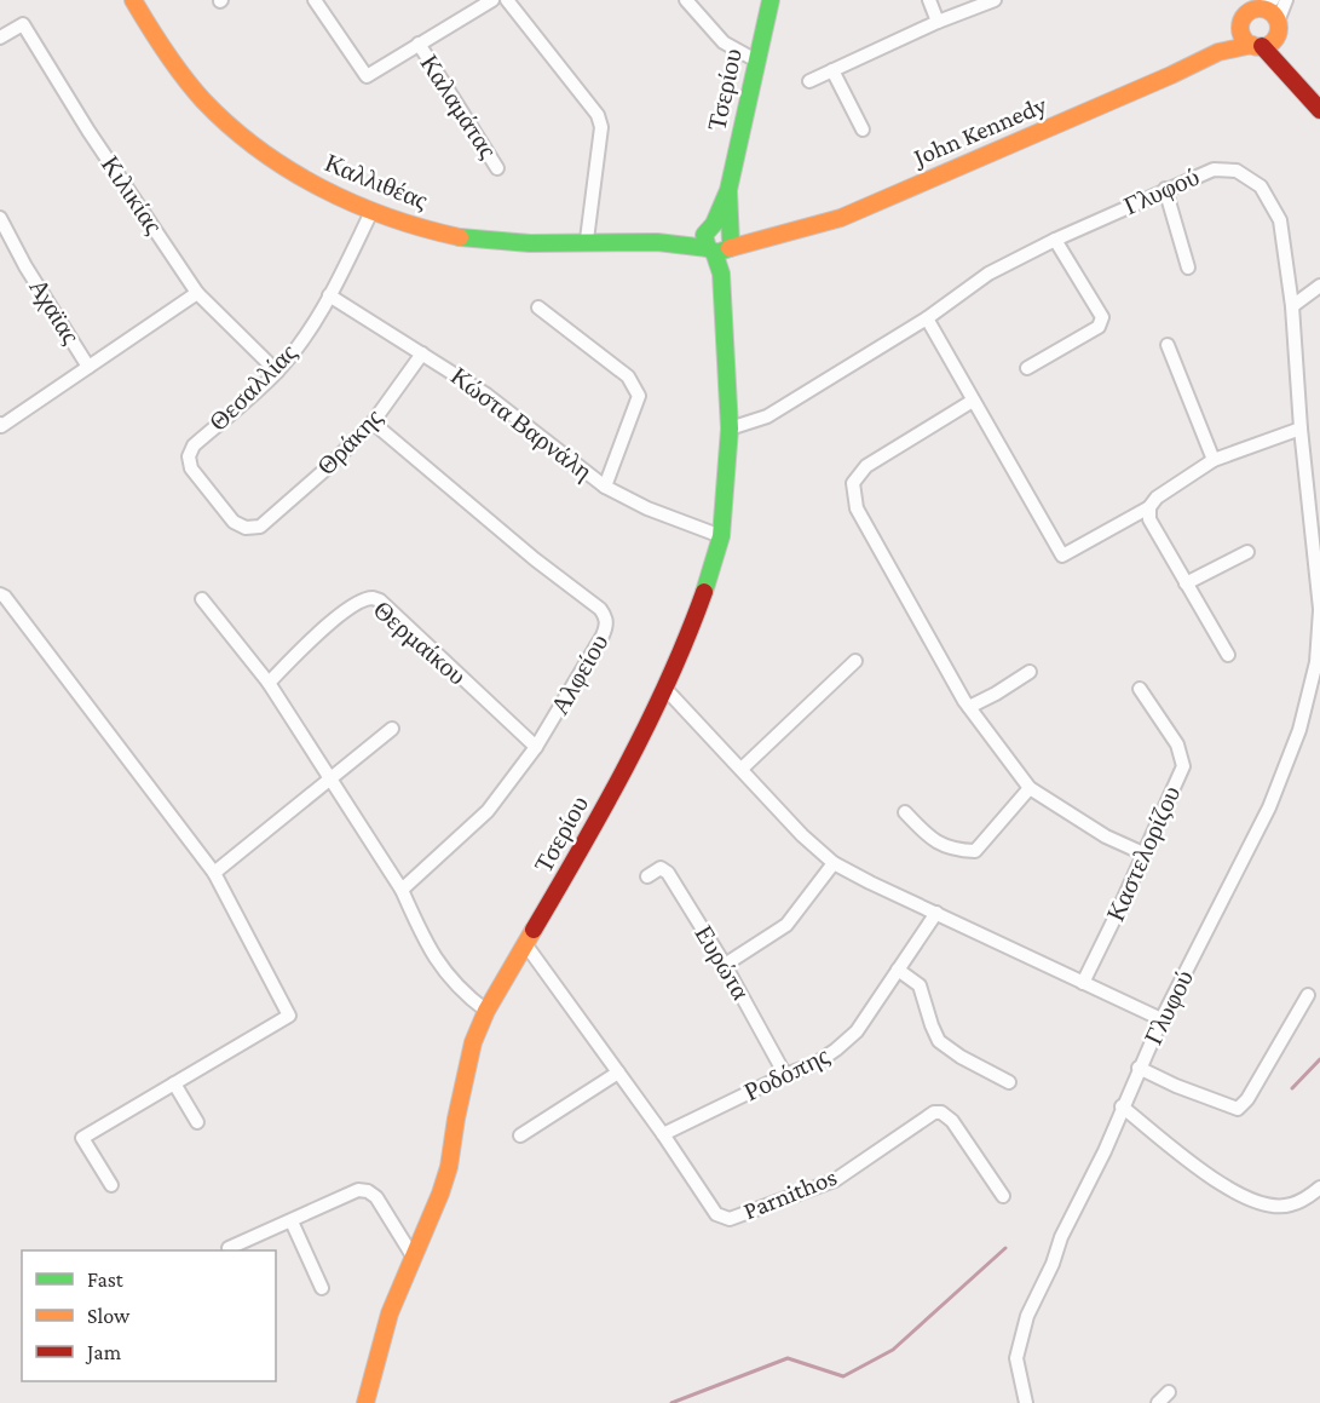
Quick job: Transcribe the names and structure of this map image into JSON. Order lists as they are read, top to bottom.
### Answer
{
  "streets": {
    "main road": ["Τσερίου", "John Kennedy", "Καλλιθέας"],
    "street": [
      "Καλαμάτας",
      "Γλυφού",
      "Κιλικίας",
      "Αχαϊας",
      "Θεσαλλίας",
      "Κώστα Βαρνάλη",
      "Θράκης",
      "Θερμαίκου",
      "Αλφείου",
      "Καστελορίζου",
      "Ευρώτα",
      "Ροδόπης",
      "Parnithos"
    ]
  },
  "crossings": [
    ["Τσερίου", "John Kennedy"],
    ["Τσερίου", "Γλυφού"],
    ["Τσερίου", "Κώστα Βαρνάλη"],
    ["Τσερίου", "Parnithos"],
    ["John Kennedy", "Καλλιθέας"],
    ["Καλλιθέας", "Θεσαλλίας"],
    ["Κιλικίας", "Θεσαλλίας"],
    ["Θεσαλλίας", "Κώστα Βαρνάλη"],
    ["Θεσαλλίας", "Θράκης"],
    ["Κώστα Βαρνάλη", "Θράκης"],
    ["Θράκης", "Αλφείου"],
    ["Θερμαίκου", "Αλφείου"],
    ["Ευρώτα", "Ροδόπης"],
    ["Ροδόπης", "Parnithos"]
  ],
  "legend": ["Fast", "Slow", "Jam"]
}
